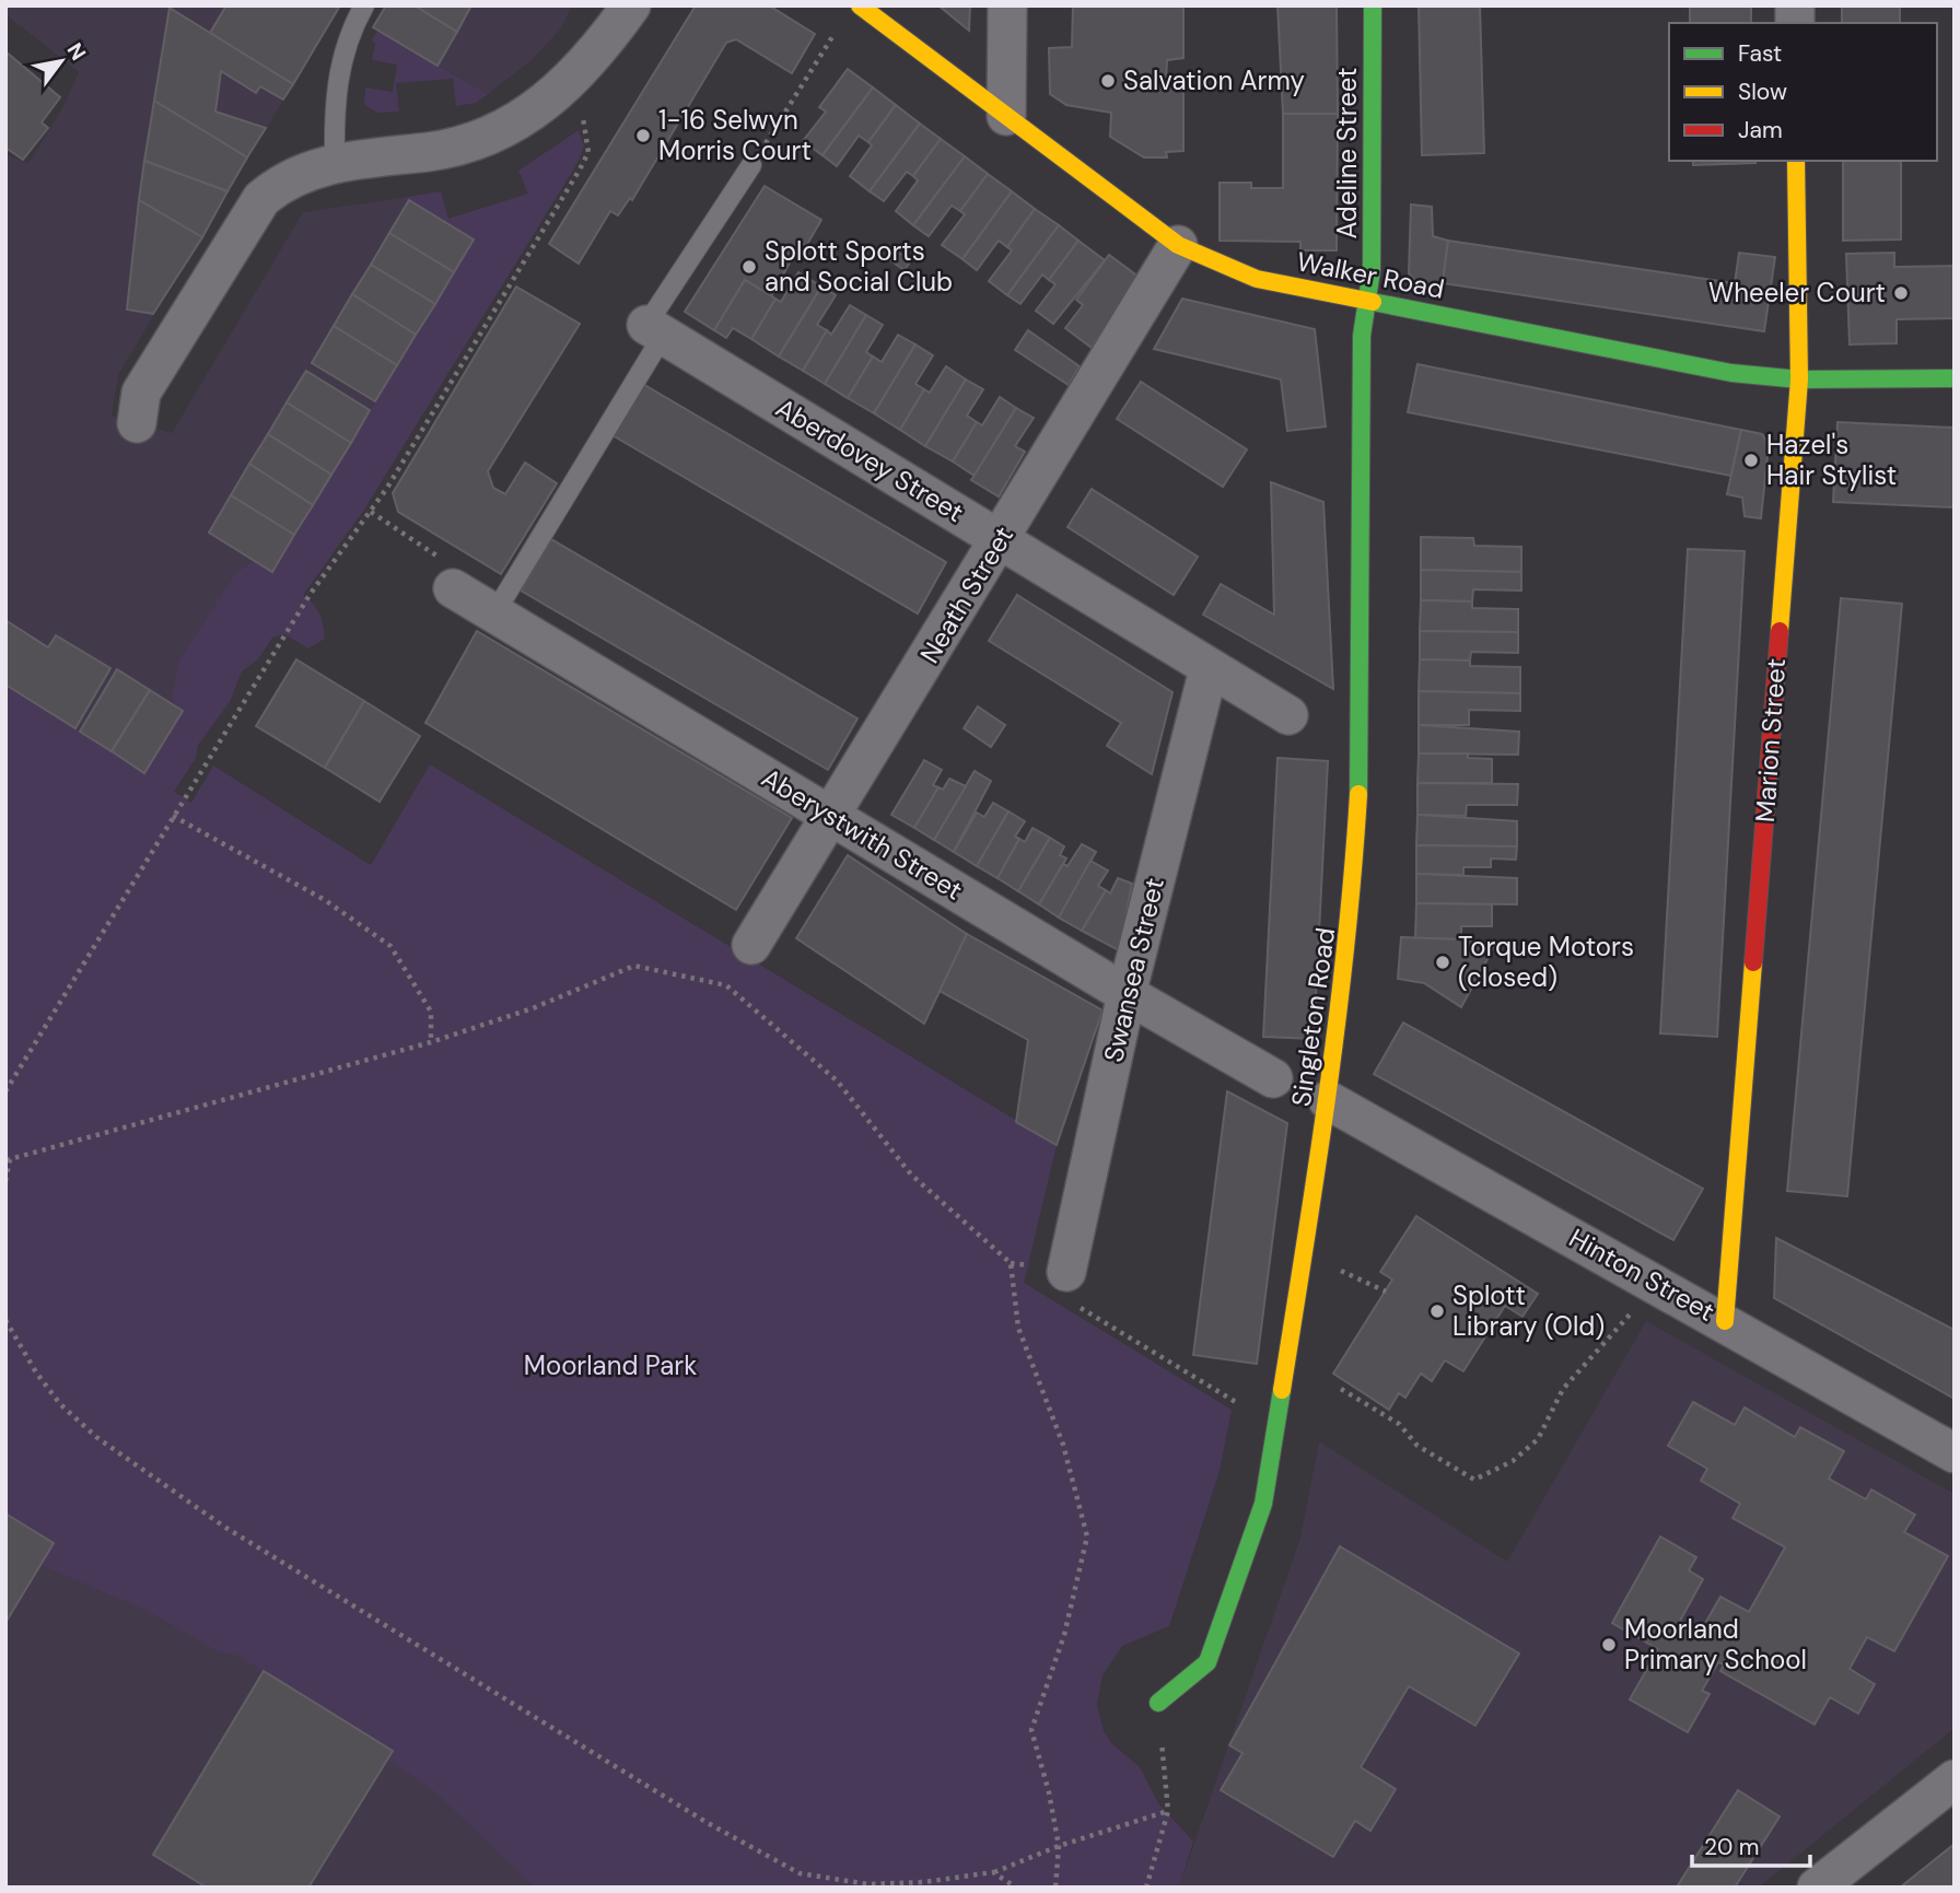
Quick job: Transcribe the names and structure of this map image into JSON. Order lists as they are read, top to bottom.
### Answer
{
  "streets": {
    "street": [
      "Adeline Street",
      "Walker Road",
      "Aberdovey Street",
      "Neath Street",
      "Marion Street",
      "Aberystwith Street",
      "Swansea Street",
      "Singleton Road",
      "Hinton Street"
    ]
  },
  "crossings": [
    ["Adeline Street", "Walker Road"],
    ["Adeline Street", "Singleton Road"],
    ["Walker Road", "Neath Street"],
    ["Walker Road", "Marion Street"],
    ["Walker Road", "Singleton Road"],
    ["Aberdovey Street", "Neath Street"],
    ["Aberdovey Street", "Swansea Street"],
    ["Neath Street", "Aberystwith Street"],
    ["Marion Street", "Hinton Street"],
    ["Aberystwith Street", "Swansea Street"],
    ["Singleton Road", "Hinton Street"]
  ],
  "parks": ["Moorland Park"],
  "places": [
    "Salvation Army",
    "1-16 Selwyn Morris Court",
    "Splott Sports and Social Club",
    "Wheeler Court",
    "Hazel's Hair Stylist",
    "Torque Motors (closed)",
    "Splott Library (Old)",
    "Moorland Primary School"
  ],
  "legend": ["Fast", "Slow", "Jam"],
  "scale_bar": "20 m",
  "north": "top right"
}
